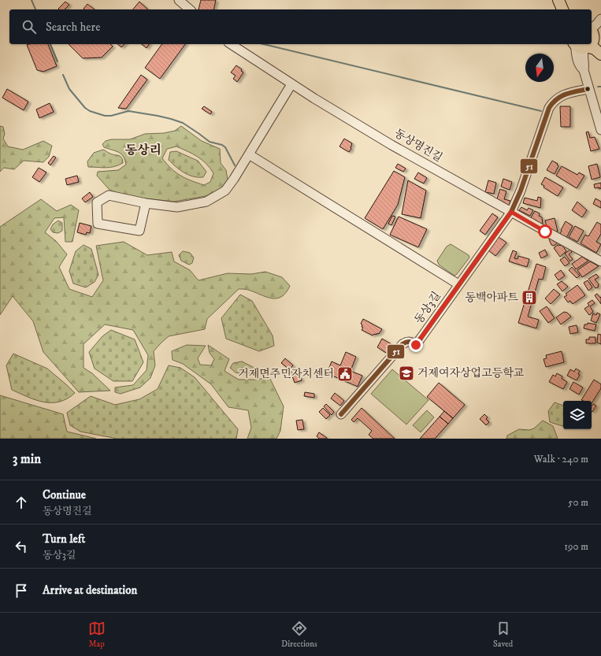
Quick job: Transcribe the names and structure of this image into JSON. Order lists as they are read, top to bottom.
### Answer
{
  "streets": {
    "street": ["동상명진길", "동상3길"]
  },
  "crossings": [
    ["동상명진길", "동상3길"]
  ],
  "districts": ["동상리"],
  "places": {
    "building": ["동백아파트"],
    "school or university": ["거제여자상업고등학교"],
    "public building": ["거제면주민자치센터"]
  },
  "lines": ["transit line 51"],
  "north": "bottom",
  "page": {
    "search": "Search here",
    "heading": ["3 min", "Walk · 240 m"],
    "list": [
      ["Continue", "동상명진길", "50 m"],
      ["Turn left", "동상3길", "190 m"],
      "Arrive at destination"
    ],
    "nav": ["Map", "Directions", "Saved"]
  }
}
